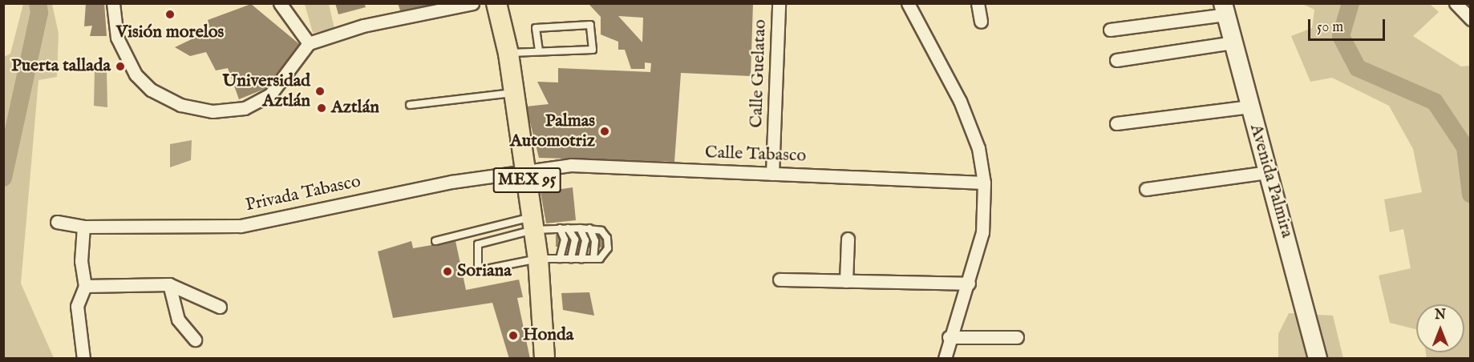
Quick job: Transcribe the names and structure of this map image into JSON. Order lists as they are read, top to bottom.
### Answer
{
  "streets": {
    "main road": ["MEX 95", "Avenida Palmira"],
    "street": ["Calle Guelatao", "Calle Tabasco", "Privada Tabasco"]
  },
  "crossings": [
    ["Calle Guelatao", "Calle Tabasco"],
    ["Calle Tabasco", "MEX 95"],
    ["Calle Tabasco", "Privada Tabasco"],
    ["MEX 95", "Privada Tabasco"]
  ],
  "places": [
    "Visión morelos",
    "Puerta tallada",
    "Universidad Aztlán",
    "Aztlán",
    "Palmas Automotriz",
    "Soriana",
    "Honda"
  ],
  "scale_bar": "50 m",
  "north": "top"
}
